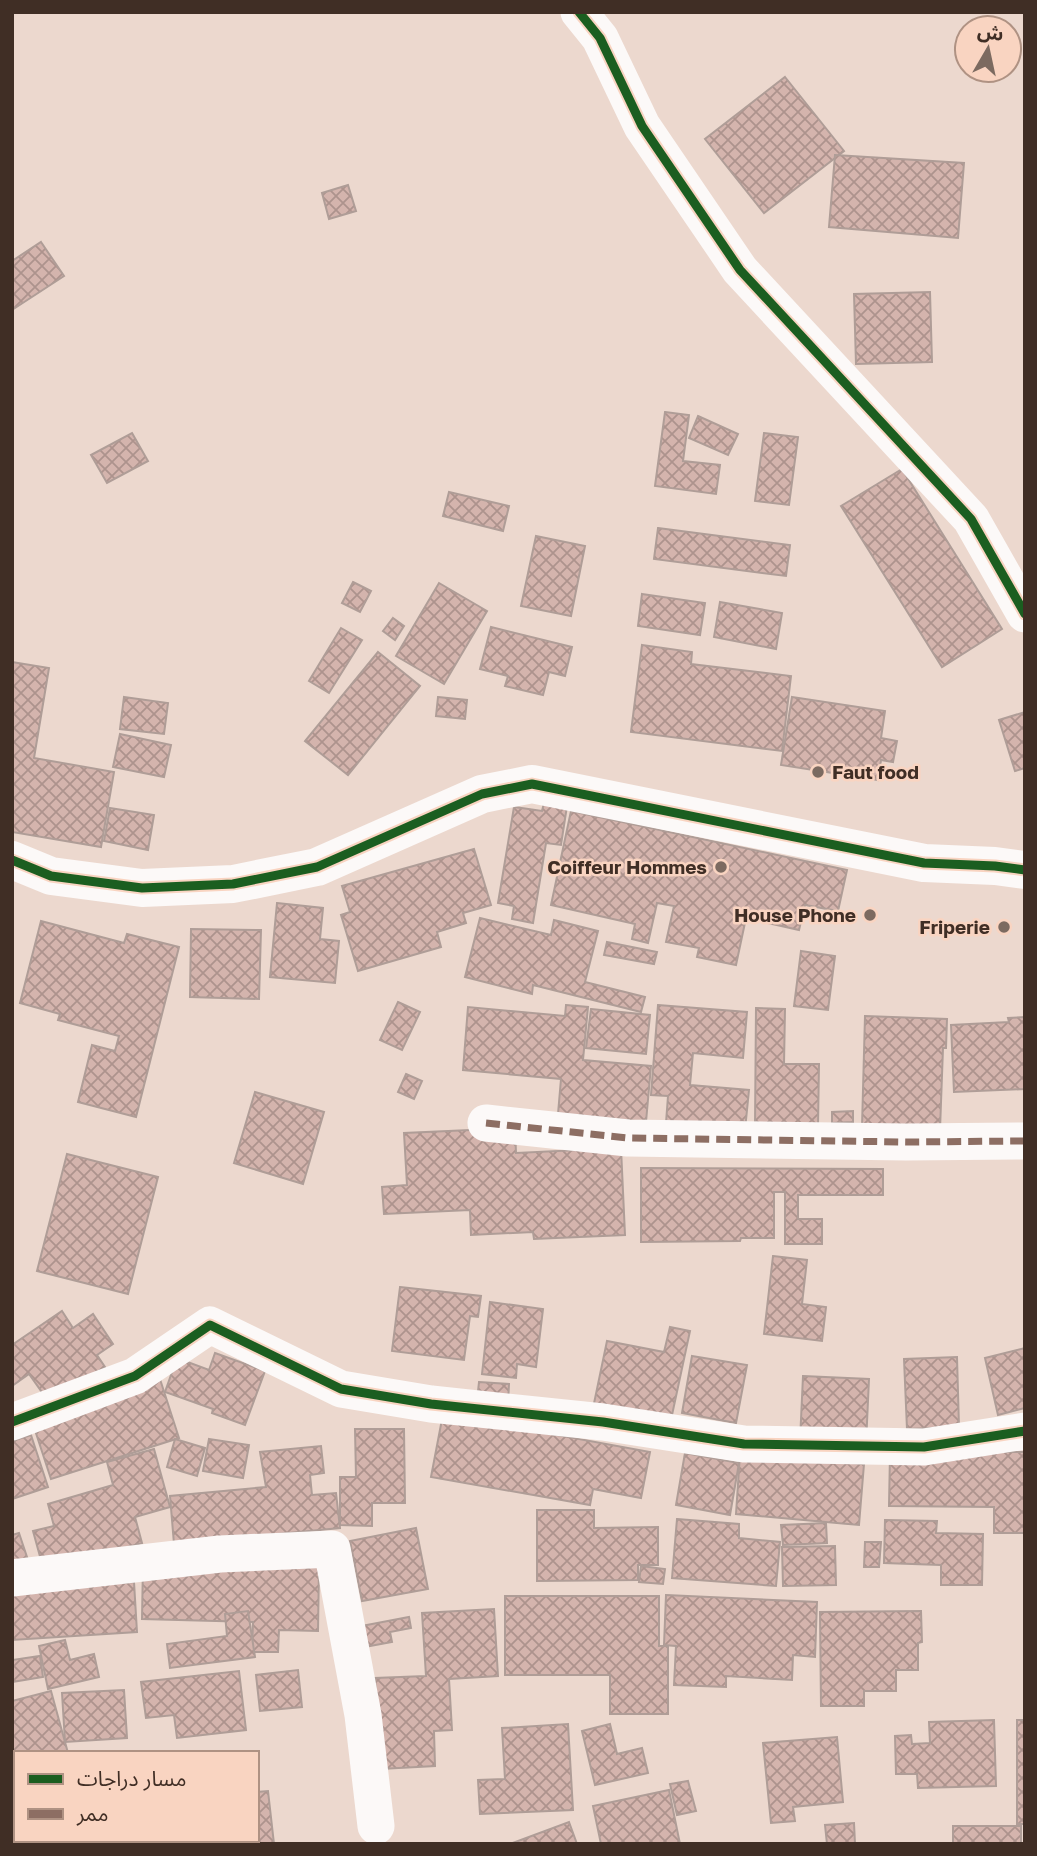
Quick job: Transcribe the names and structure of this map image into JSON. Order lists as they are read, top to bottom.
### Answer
{
  "places": [
    "Faut food",
    "Coiffeur Hommes",
    "House Phone",
    "Friperie"
  ],
  "legend": ["مسار دراجات", "ممر"],
  "north": "top"
}
